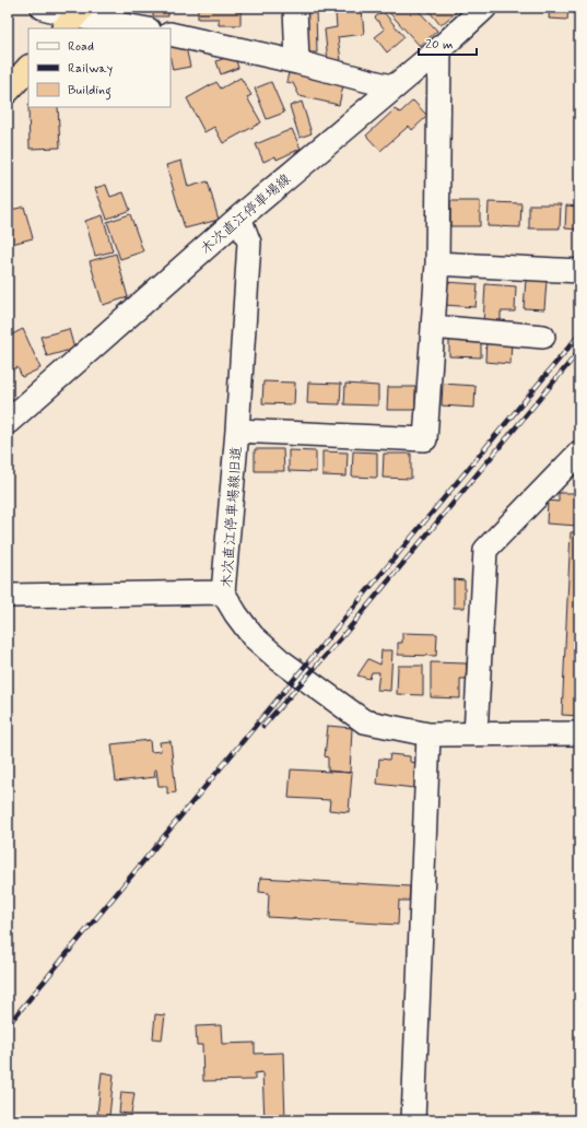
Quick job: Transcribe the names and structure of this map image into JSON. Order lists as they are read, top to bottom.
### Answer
{
  "streets": {
    "main road": ["木次直江停車場線"],
    "street": ["木次直江停車場線旧道"]
  },
  "crossings": [
    ["木次直江停車場線", "木次直江停車場線旧道"]
  ],
  "legend": ["Road", "Railway", "Building"],
  "scale_bar": "20 m"
}
